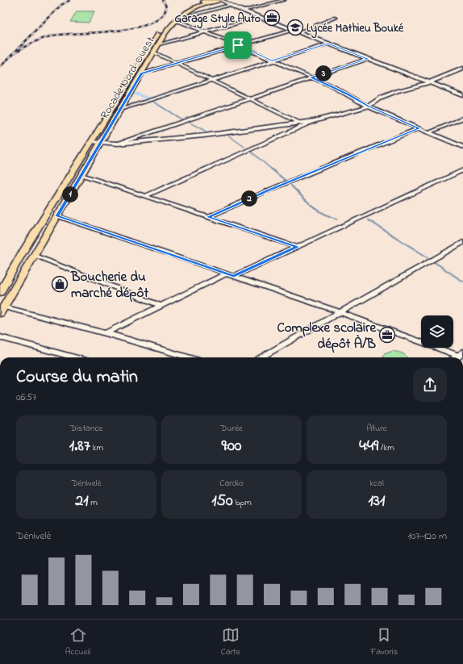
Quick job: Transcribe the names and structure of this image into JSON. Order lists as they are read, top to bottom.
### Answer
{
  "streets": {
    "main road": ["Rocade Nord-Ouest"]
  },
  "places": {
    "office": ["Garage Style Auto", "Complexe scolaire dépôt À/B"],
    "school or university": ["Lycée Mathieu Bouké"],
    "shop": ["Boucherie du marché dépôt"]
  },
  "page": {
    "pins": ["3", "1", "2"],
    "heading": ["Course du matin", "06:57"],
    "stats": [
      ["Distance", "1.87 km"],
      ["Durée", "9:00"],
      ["Allure", "4:49 /km"],
      ["Dénivelé", "21 m"],
      ["Cardio", "150 bpm"],
      ["kcal", "131"]
    ],
    "chart": ["Dénivelé", "107–120 m"],
    "tabs": ["Accueil", "Carte", "Favoris"]
  }
}
